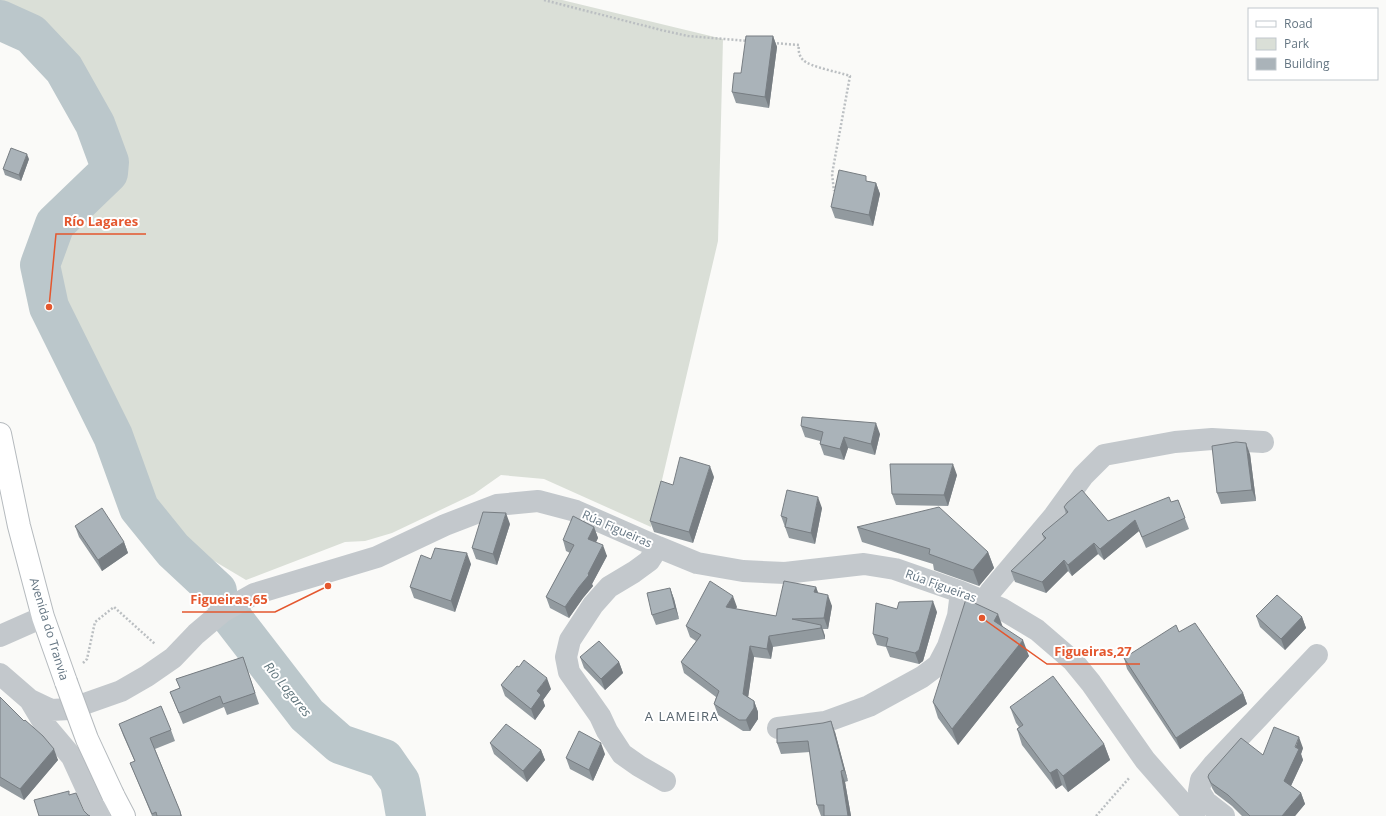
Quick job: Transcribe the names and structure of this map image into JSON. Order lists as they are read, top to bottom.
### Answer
{
  "streets": {
    "main road": ["Avenida do Tranvia"],
    "street": ["Rúa Figueiras"]
  },
  "districts": ["A LAMEIRA"],
  "water": ["Río Lagares"],
  "places": ["Río Lagares", "Figueiras,65", "Figueiras,27"],
  "legend": ["Road", "Park", "Building"]
}
